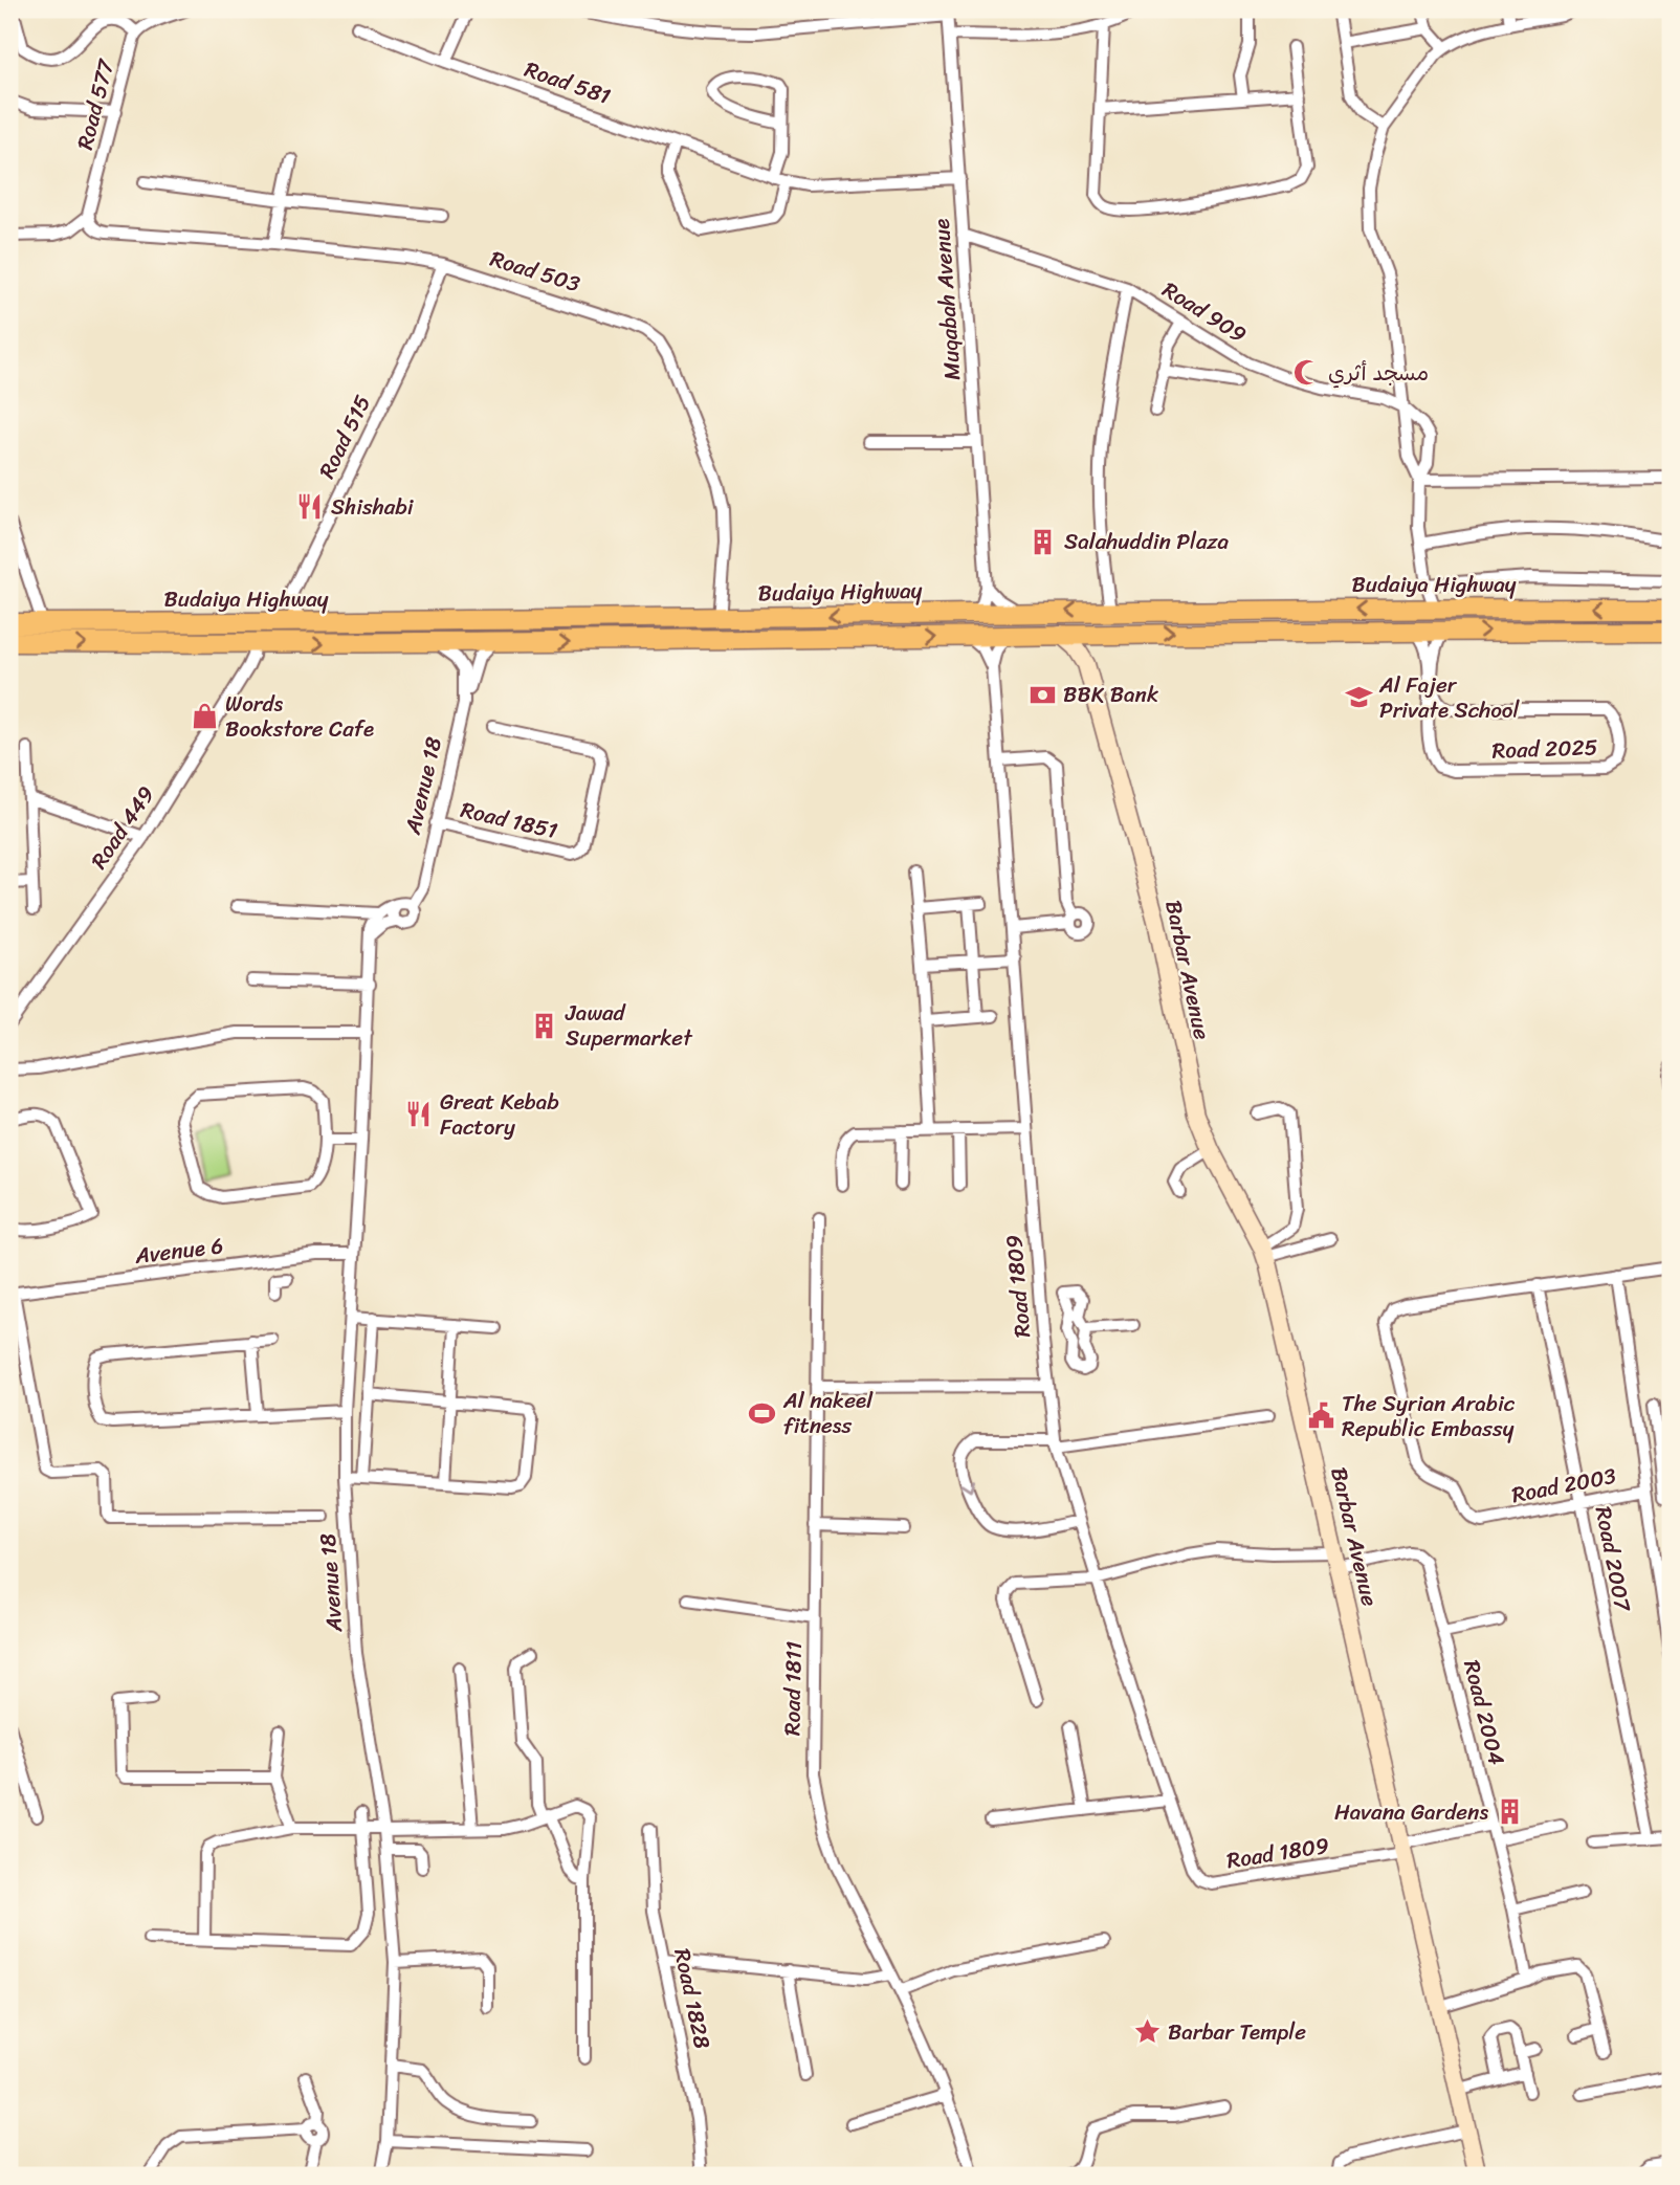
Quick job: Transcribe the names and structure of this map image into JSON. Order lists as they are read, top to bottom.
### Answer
{
  "streets": {
    "main road": ["Budaiya Highway"],
    "street": [
      "Road 581",
      "Road 577",
      "Road 503",
      "Muqabah Avenue",
      "Road 909",
      "Road 515",
      "Road 2025",
      "Avenue 18",
      "Road 1851",
      "Road 449",
      "Barbar Avenue",
      "Avenue 6",
      "Road 1809",
      "Road 2003",
      "Road 2007",
      "Road 1811",
      "Road 2004",
      "Road 1828"
    ]
  },
  "crossings": [
    ["Road 581", "Muqabah Avenue"],
    ["Road 577", "Road 503"],
    ["Road 503", "Road 515"],
    ["Road 503", "Budaiya Highway"],
    ["Muqabah Avenue", "Road 909"],
    ["Road 515", "Budaiya Highway"],
    ["Budaiya Highway", "Road 2025"],
    ["Budaiya Highway", "Avenue 18"],
    ["Budaiya Highway", "Road 449"],
    ["Budaiya Highway", "Barbar Avenue"],
    ["Budaiya Highway", "Road 1809"],
    ["Avenue 18", "Road 1851"],
    ["Avenue 18", "Avenue 6"],
    ["Barbar Avenue", "Road 1809"],
    ["Barbar Avenue", "Road 2004"],
    ["Road 1809", "Road 2004"],
    ["Road 2003", "Road 2007"]
  ],
  "places": {
    "mosque": ["مسجد أثري"],
    "restaurant": ["Shishabi", "Great Kebab Factory"],
    "building": ["Salahuddin Plaza", "Jawad Supermarket", "Havana Gardens"],
    "bank": ["BBK Bank"],
    "school or university": ["Al Fajer Private School"],
    "shop": ["Words Bookstore Cafe"],
    "sports": ["Al nakeel fitness"],
    "public building": ["The Syrian Arabic Republic Embassy"],
    "place": ["Barbar Temple"]
  }
}
